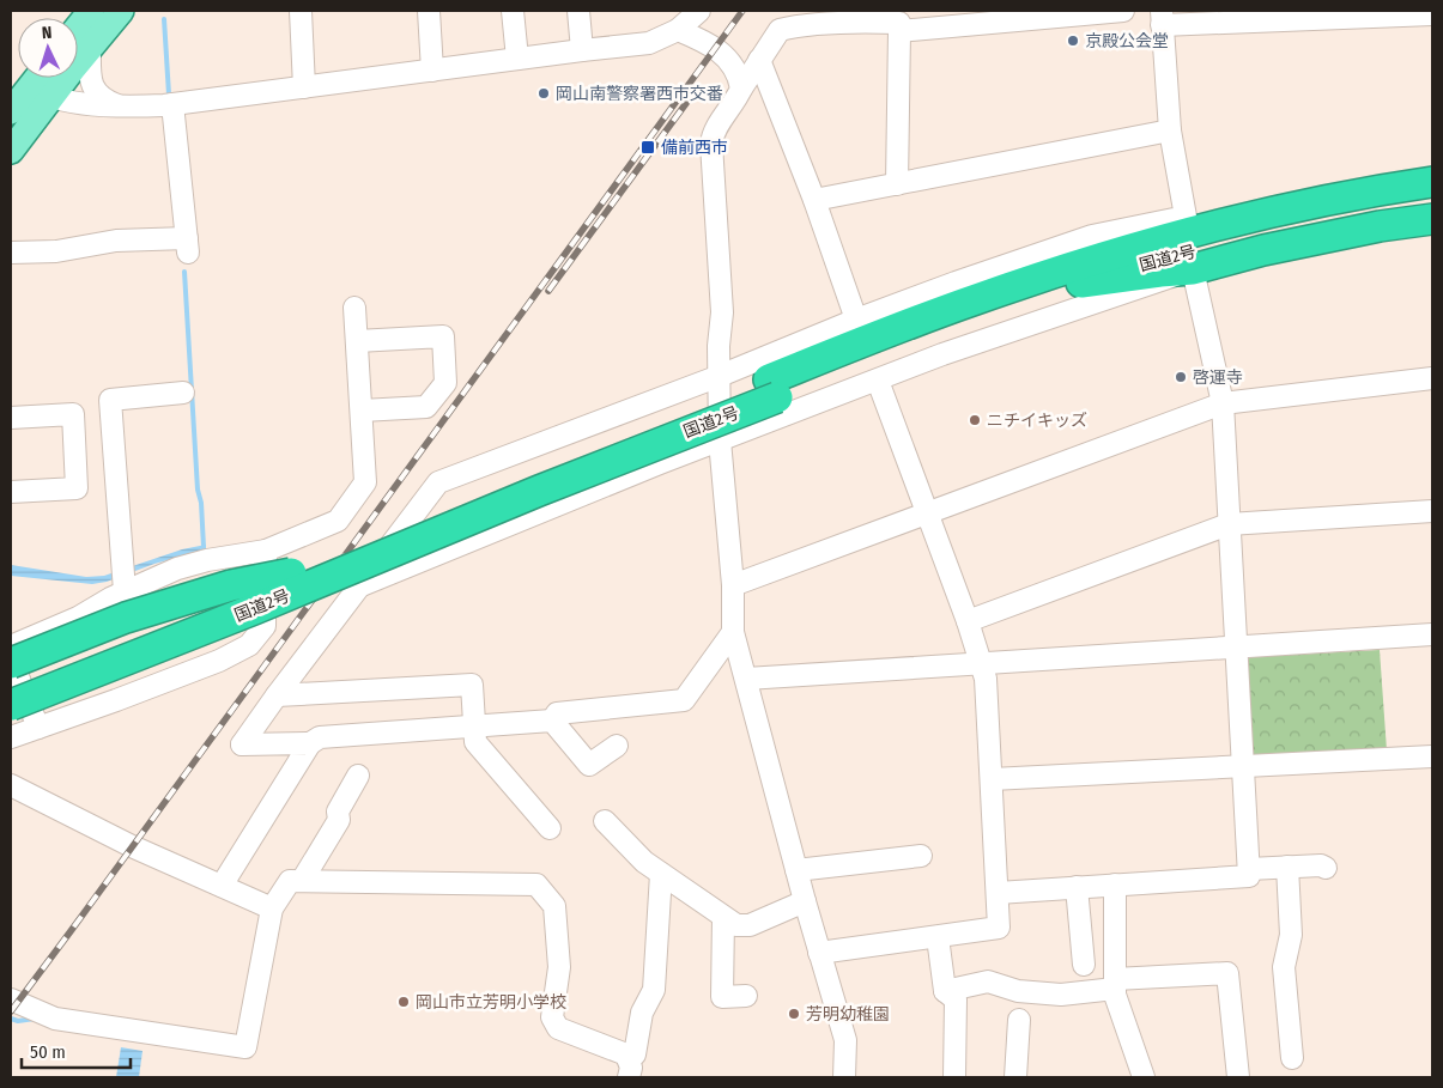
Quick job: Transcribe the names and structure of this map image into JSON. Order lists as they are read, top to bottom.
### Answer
{
  "streets": {
    "highway": ["国道2号"]
  },
  "places": {
    "other": [
      "京殿公会堂",
      "岡山南警察署西市交番",
      "啓運寺",
      "ニチイキッズ",
      "岡山市立芳明小学校",
      "芳明幼稚園"
    ],
    "transit": ["備前西市"]
  },
  "scale_bar": "50 m",
  "north": "top"
}
